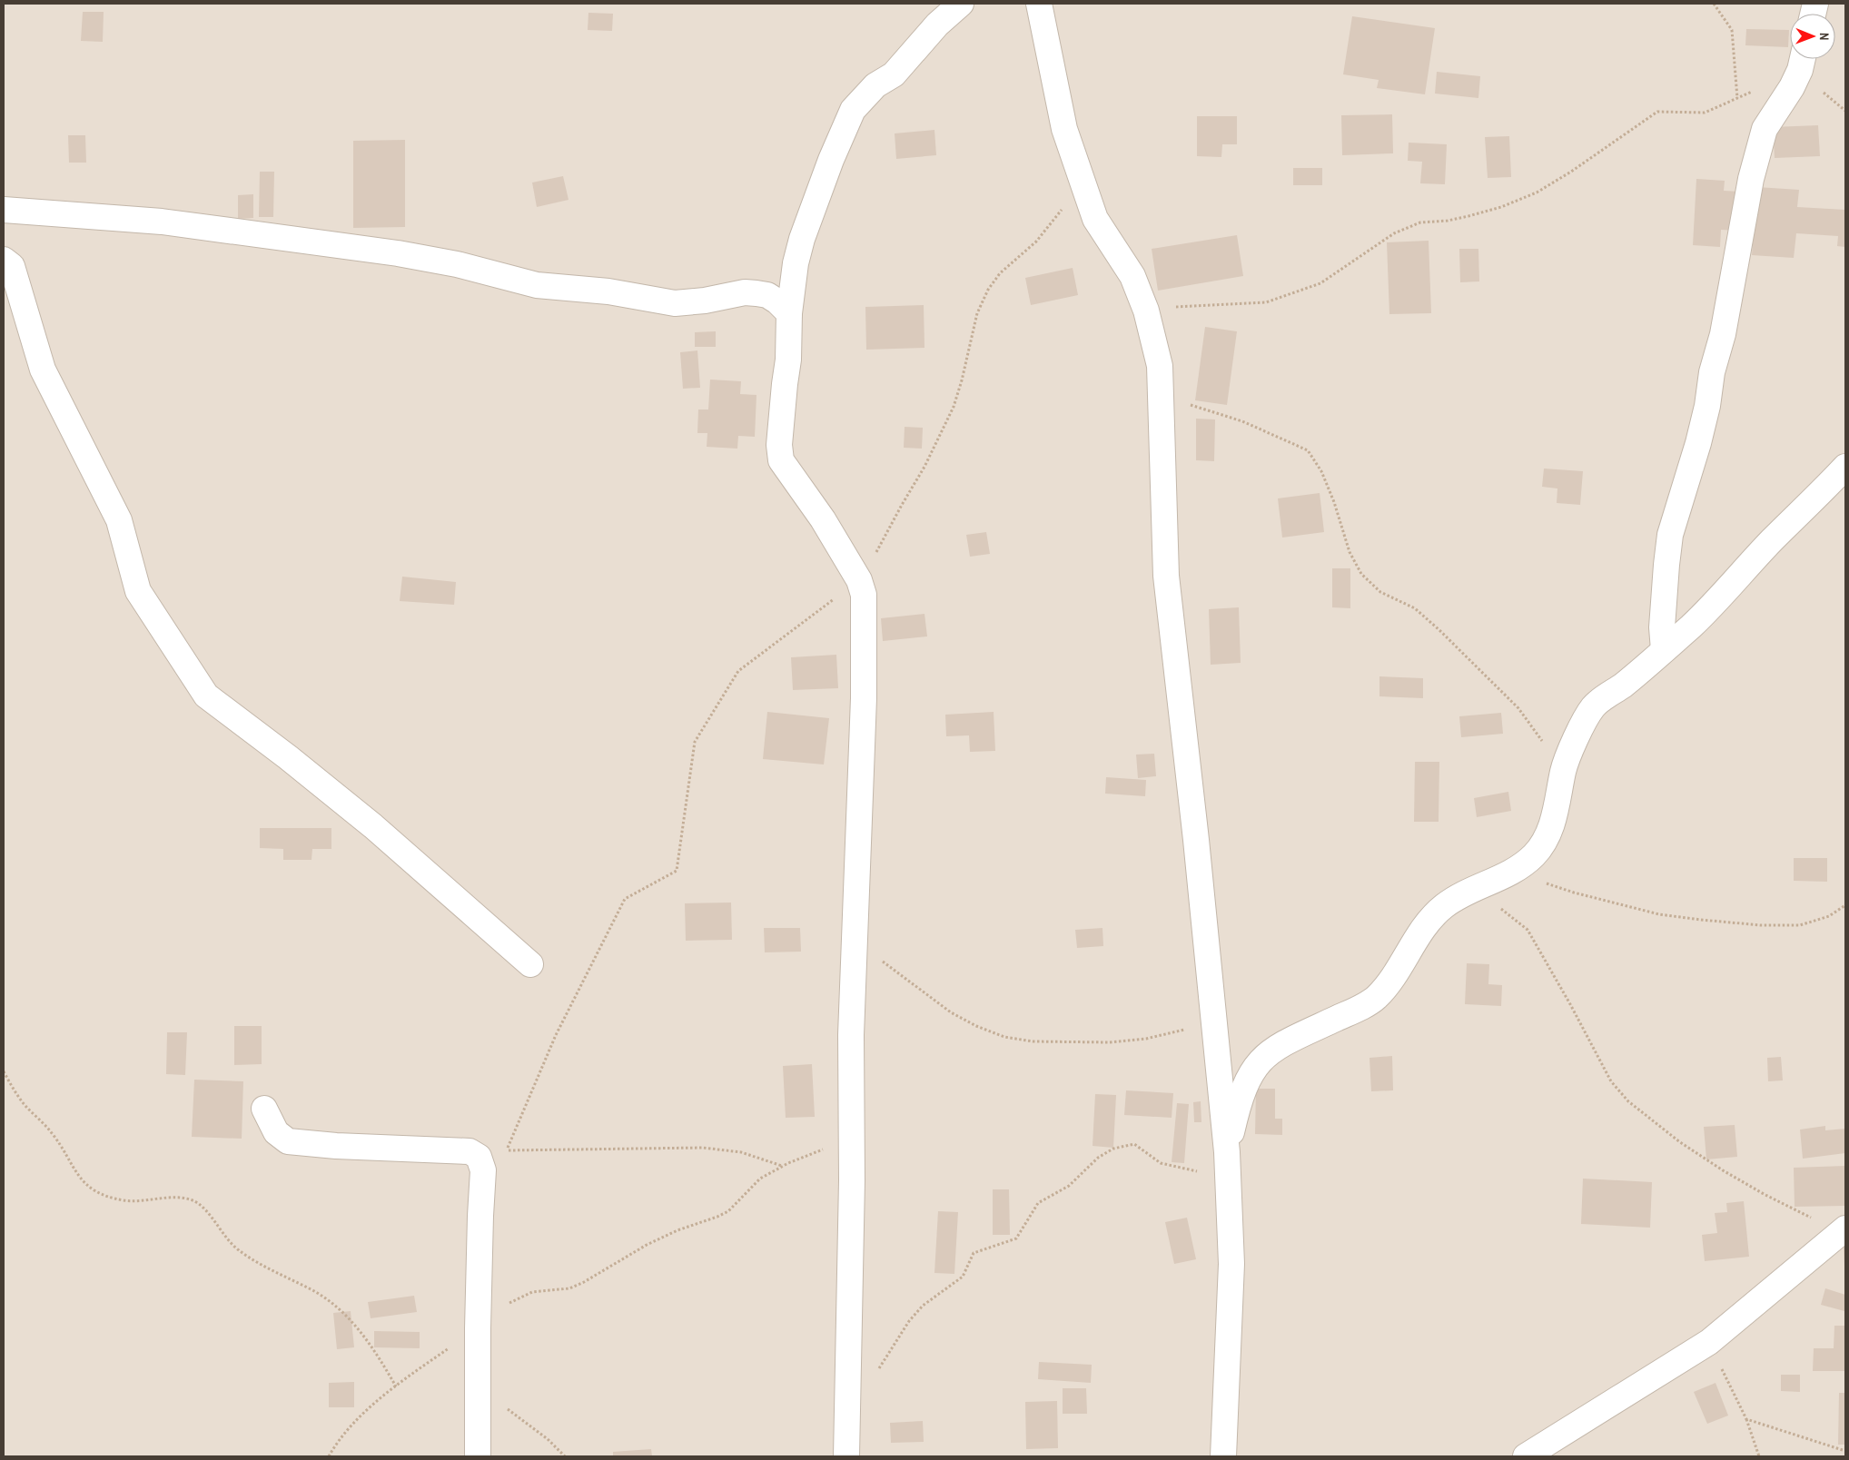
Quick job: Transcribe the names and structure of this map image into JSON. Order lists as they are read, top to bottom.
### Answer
{
  "north": "right"
}
